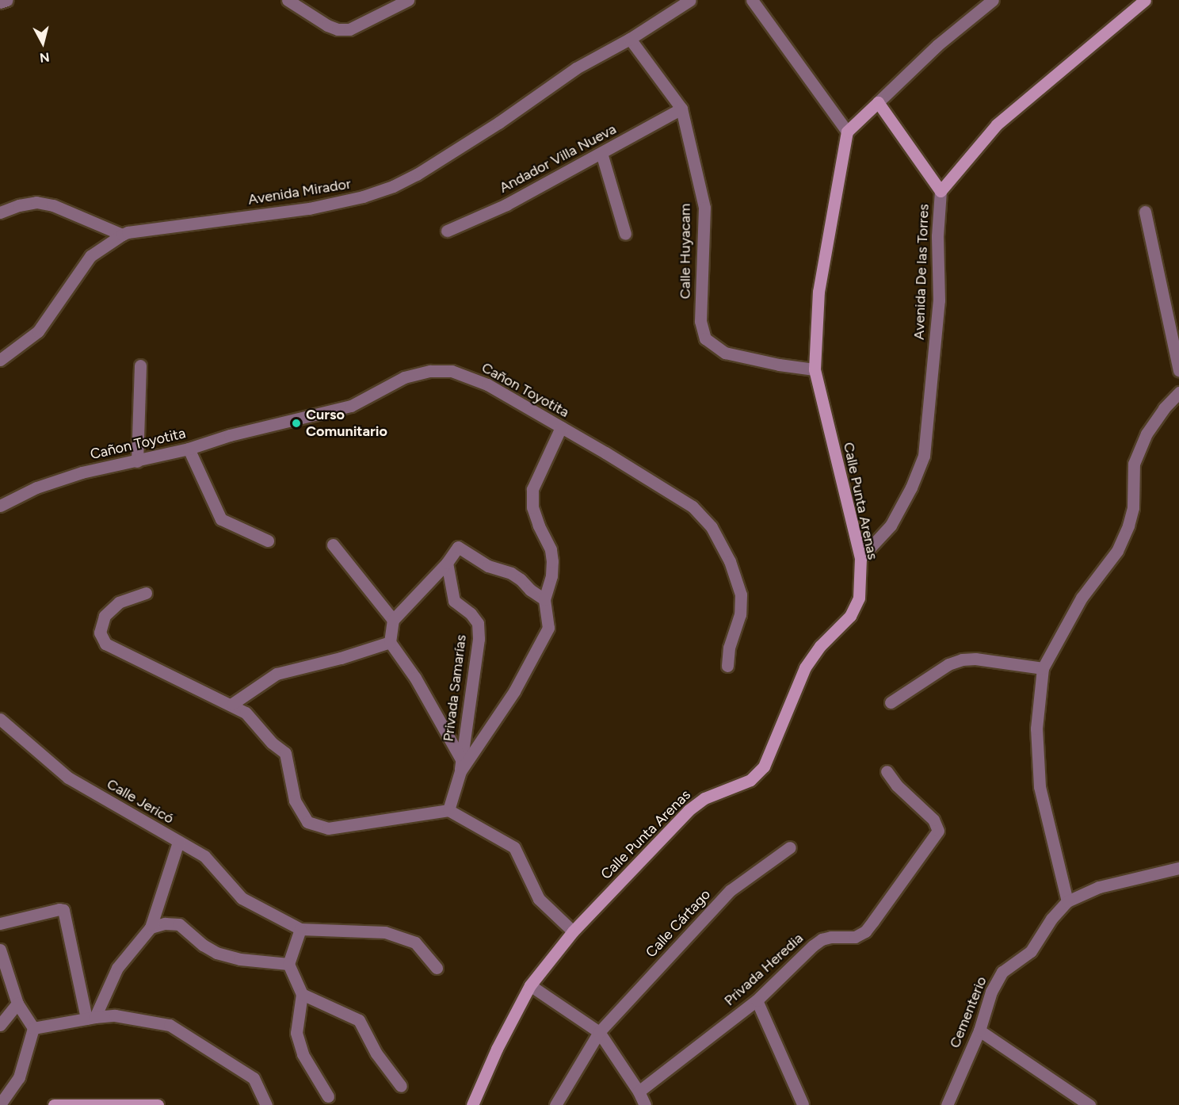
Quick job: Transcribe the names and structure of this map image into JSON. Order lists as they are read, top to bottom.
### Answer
{
  "streets": {
    "street": [
      "Andador Villa Nueva",
      "Avenida Mirador",
      "Calle Huyacam",
      "Avenida De las Torres",
      "Cañon Toyotita",
      "Calle Punta Arenas",
      "Privada Samarías",
      "Calle Jericó",
      "Calle Cártago",
      "Privada Heredia",
      "Cementerio"
    ]
  },
  "crossings": [
    ["Andador Villa Nueva", "Calle Huyacam"],
    ["Avenida Mirador", "Calle Huyacam"],
    ["Calle Huyacam", "Calle Punta Arenas"],
    ["Avenida De las Torres", "Calle Punta Arenas"]
  ],
  "places": ["Curso Comunitario"],
  "north": "bottom"
}
